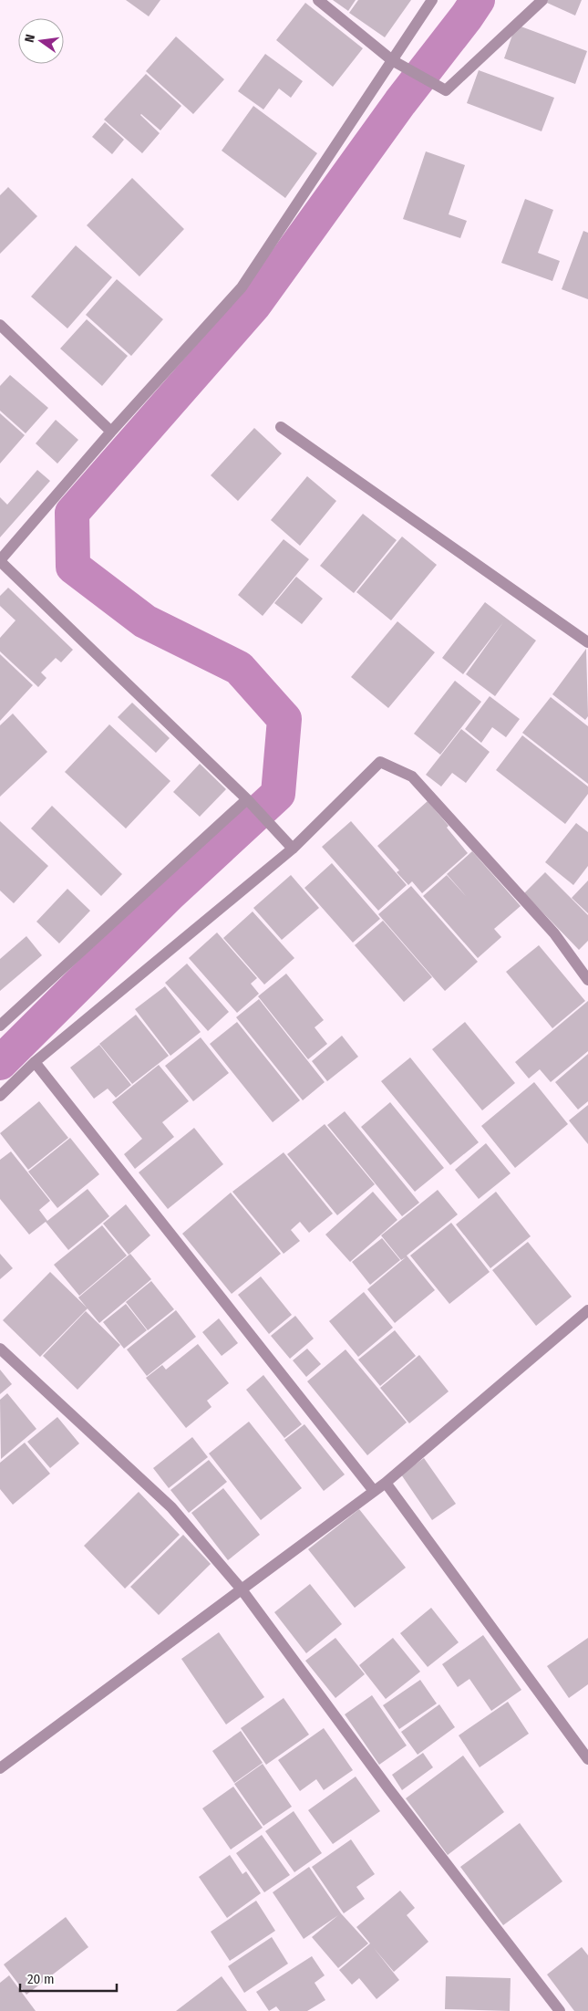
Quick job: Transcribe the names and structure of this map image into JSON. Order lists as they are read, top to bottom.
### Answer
{
  "scale_bar": "20 m",
  "north": "left"
}
